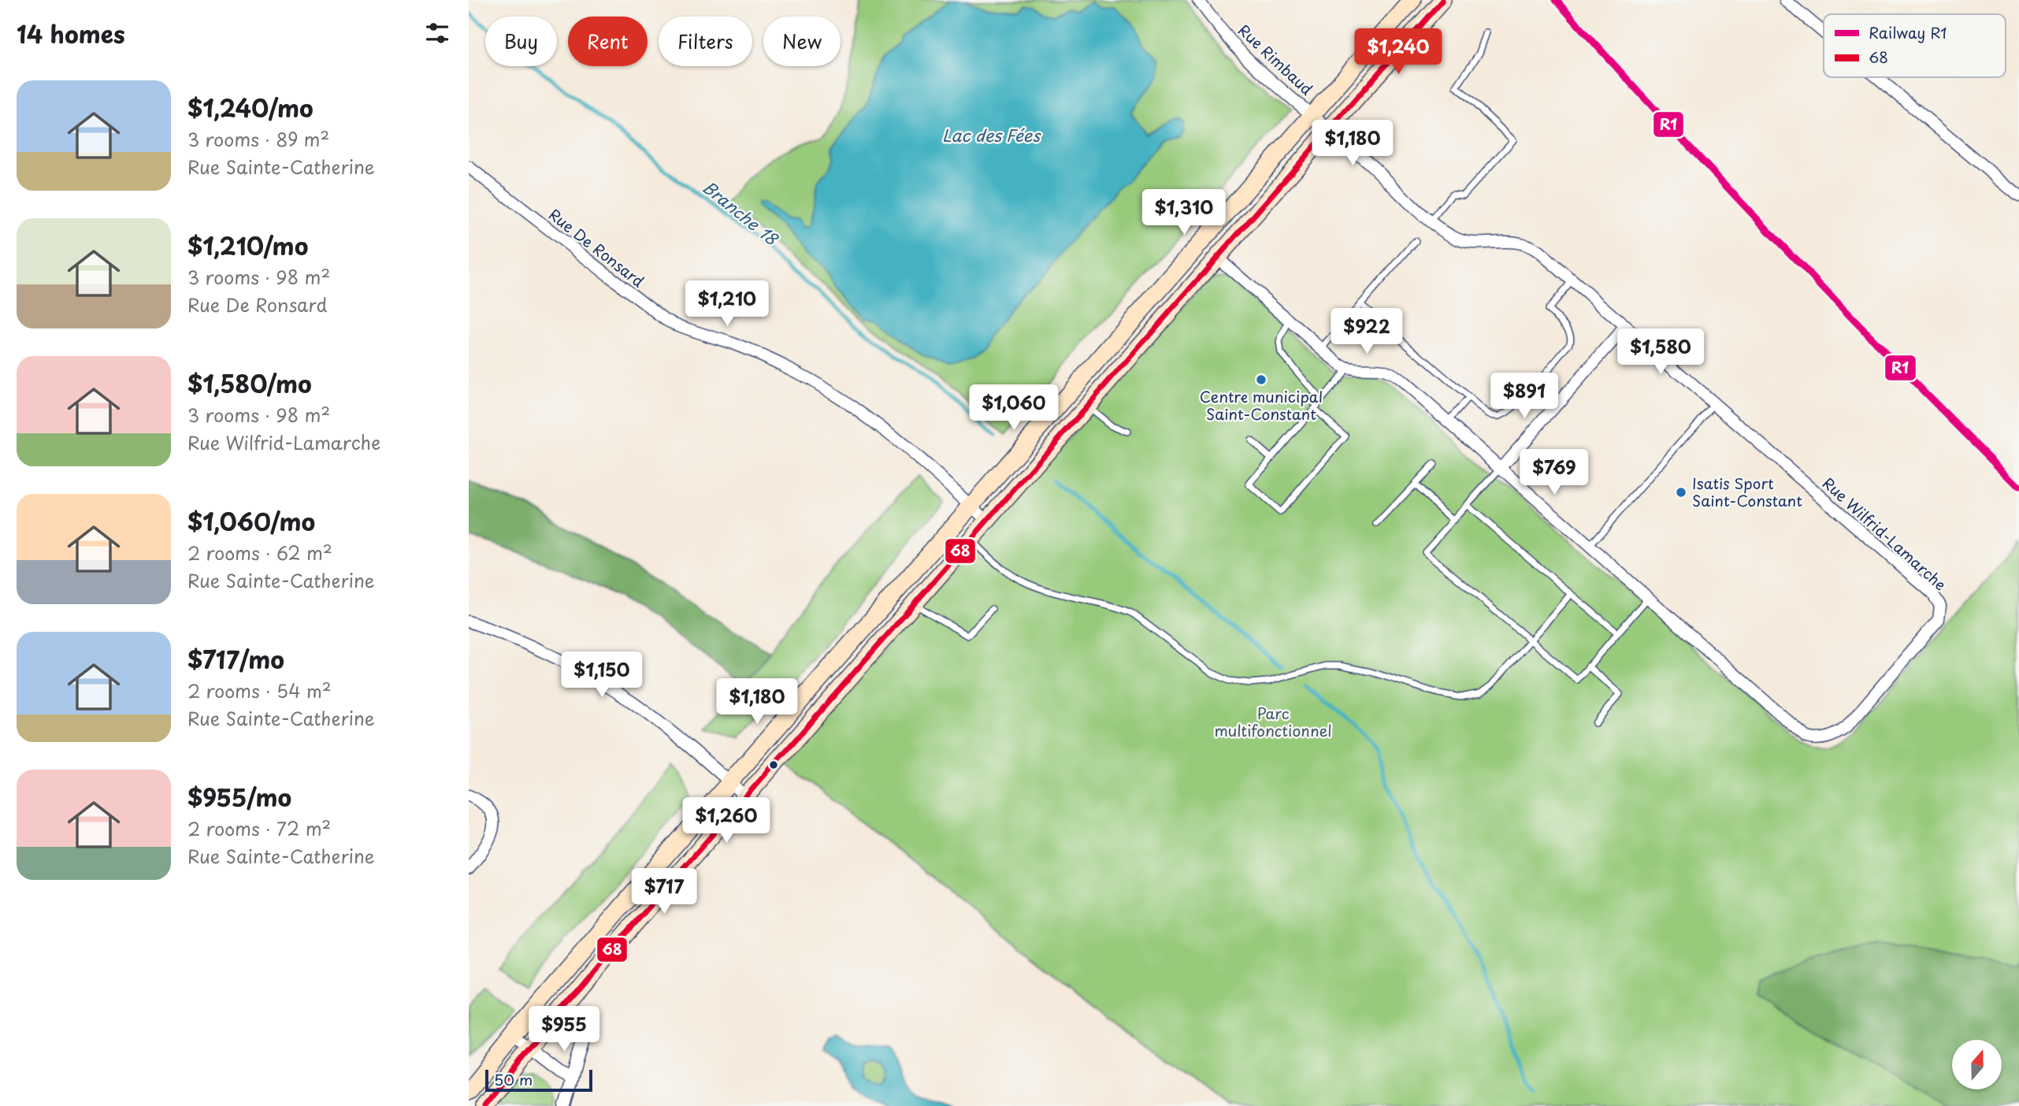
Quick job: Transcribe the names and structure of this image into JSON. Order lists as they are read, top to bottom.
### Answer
{
  "streets": {
    "street": ["Rue Rimbaud", "Rue De Ronsard", "Rue Wilfrid-Lamarche"]
  },
  "crossings": [
    ["Rue Rimbaud", "Rue Wilfrid-Lamarche"]
  ],
  "water": ["Lac des Fées", "Branche 18"],
  "parks": ["Parc multifonctionnel"],
  "places": ["Centre municipal Saint-Constant", "Isatis Sport Saint-Constant"],
  "lines": ["rail line R1", "transit line 68"],
  "legend": ["Railway R1", "68"],
  "scale_bar": "50 m",
  "north": "top",
  "page": {
    "heading": "14 homes",
    "chip": [
      "Buy",
      "Rent",
      "Filters",
      "New"
    ],
    "price": [
      "$1,240",
      "$1,180",
      "$1,310",
      "$1,210",
      "$922",
      "$1,580",
      "$891",
      "$1,060",
      "$769",
      "$1,150",
      "$1,180",
      "$1,260",
      "$717",
      "$955"
    ],
    "list": [
      {
        "name": "$1,240/mo",
        "note": "3 rooms · 89 m² · Rue Sainte-Catherine"
      },
      {
        "name": "$1,210/mo",
        "note": "3 rooms · 98 m² · Rue De Ronsard"
      },
      {
        "name": "$1,580/mo",
        "note": "3 rooms · 98 m² · Rue Wilfrid-Lamarche"
      },
      {
        "name": "$1,060/mo",
        "note": "2 rooms · 62 m² · Rue Sainte-Catherine"
      },
      {
        "name": "$717/mo",
        "note": "2 rooms · 54 m² · Rue Sainte-Catherine"
      },
      {
        "name": "$955/mo",
        "note": "2 rooms · 72 m² · Rue Sainte-Catherine"
      }
    ],
    "scale": "50 m"
  }
}
